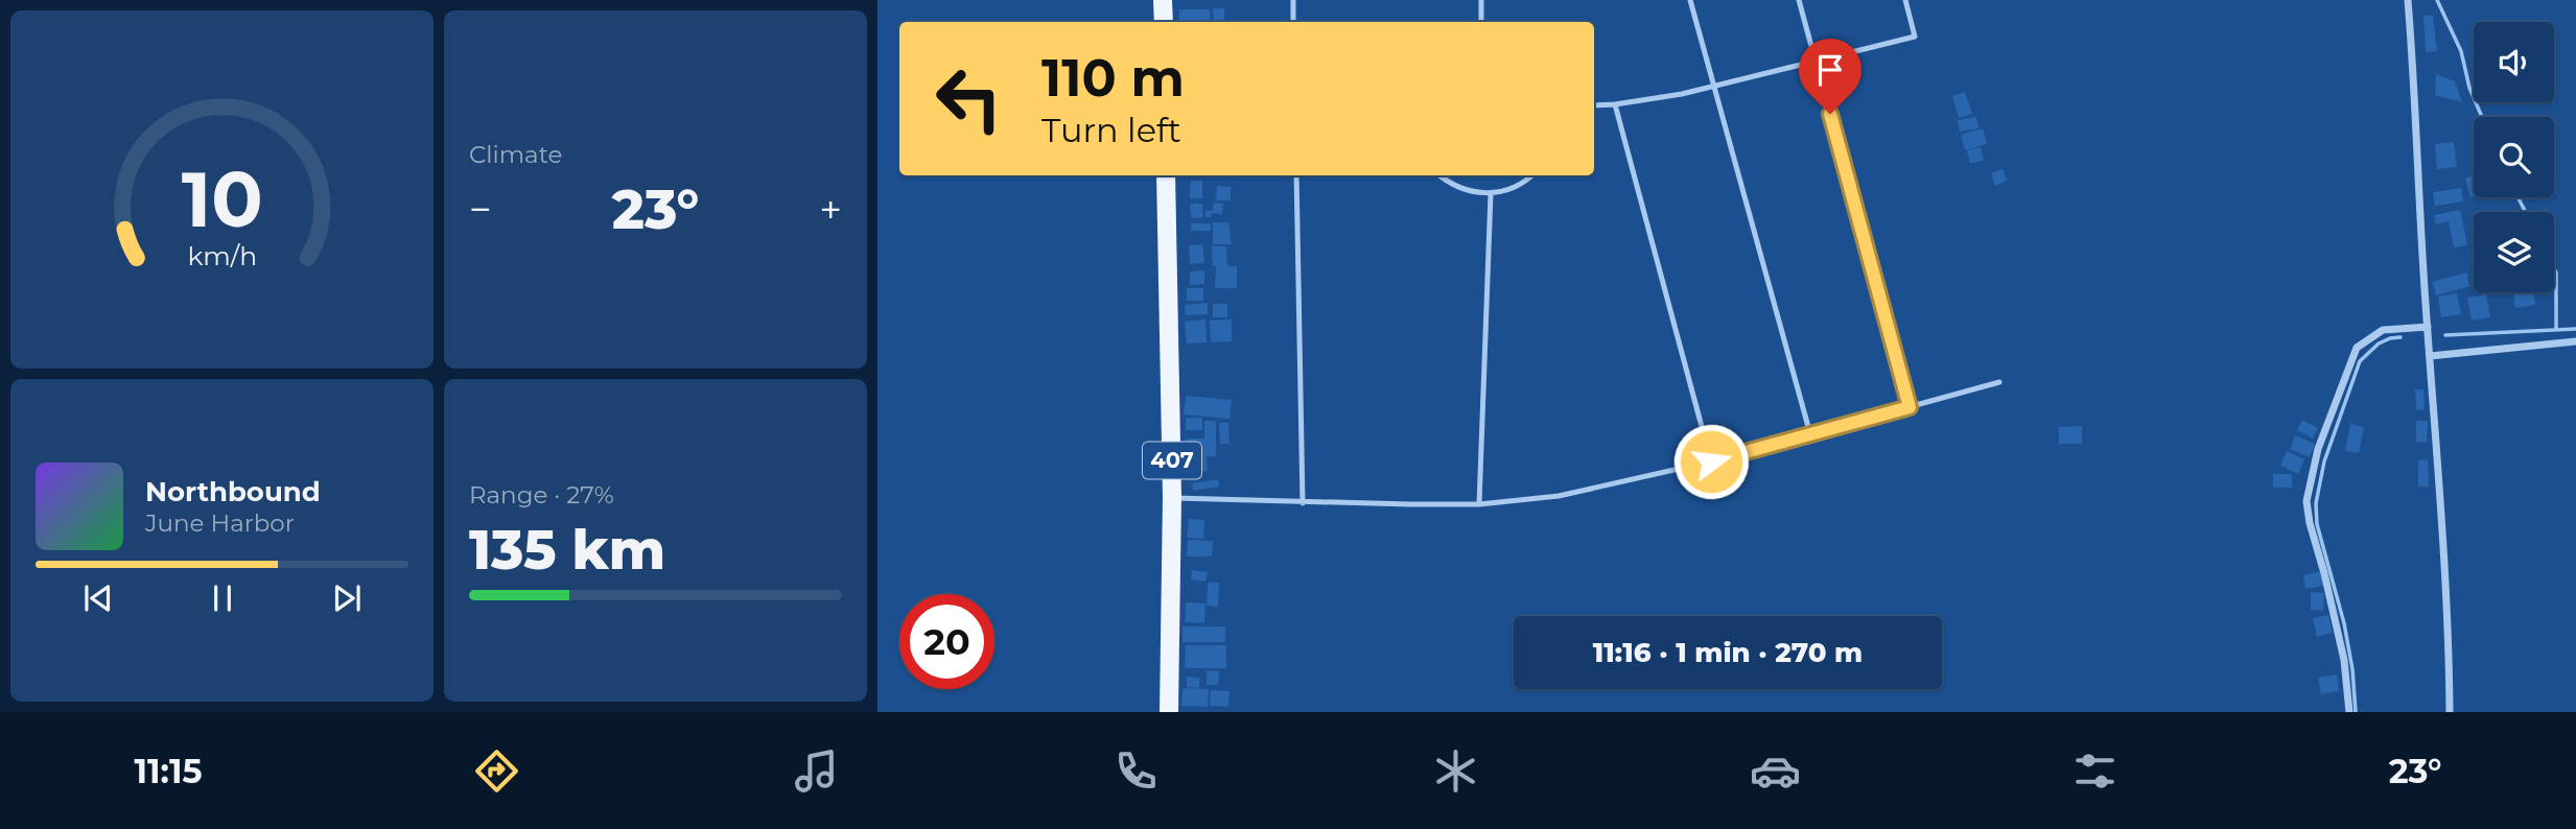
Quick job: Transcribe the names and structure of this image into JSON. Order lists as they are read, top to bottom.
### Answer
{
  "streets": {
    "main road": ["407"]
  },
  "page": {
    "tile": [
      "Climate",
      ["Range · 27%", "135 km"]
    ],
    "turn": ["110 m", "Turn left"],
    "heat": ["−", "23°", "+"],
    "song": ["Northbound", "June Harbor"],
    "limit": "20",
    "trip": "11:16 · 1 min · 270 m",
    "tabs": ["11:15", "23°"],
    "gauge": ["10", "km/h"]
  }
}
